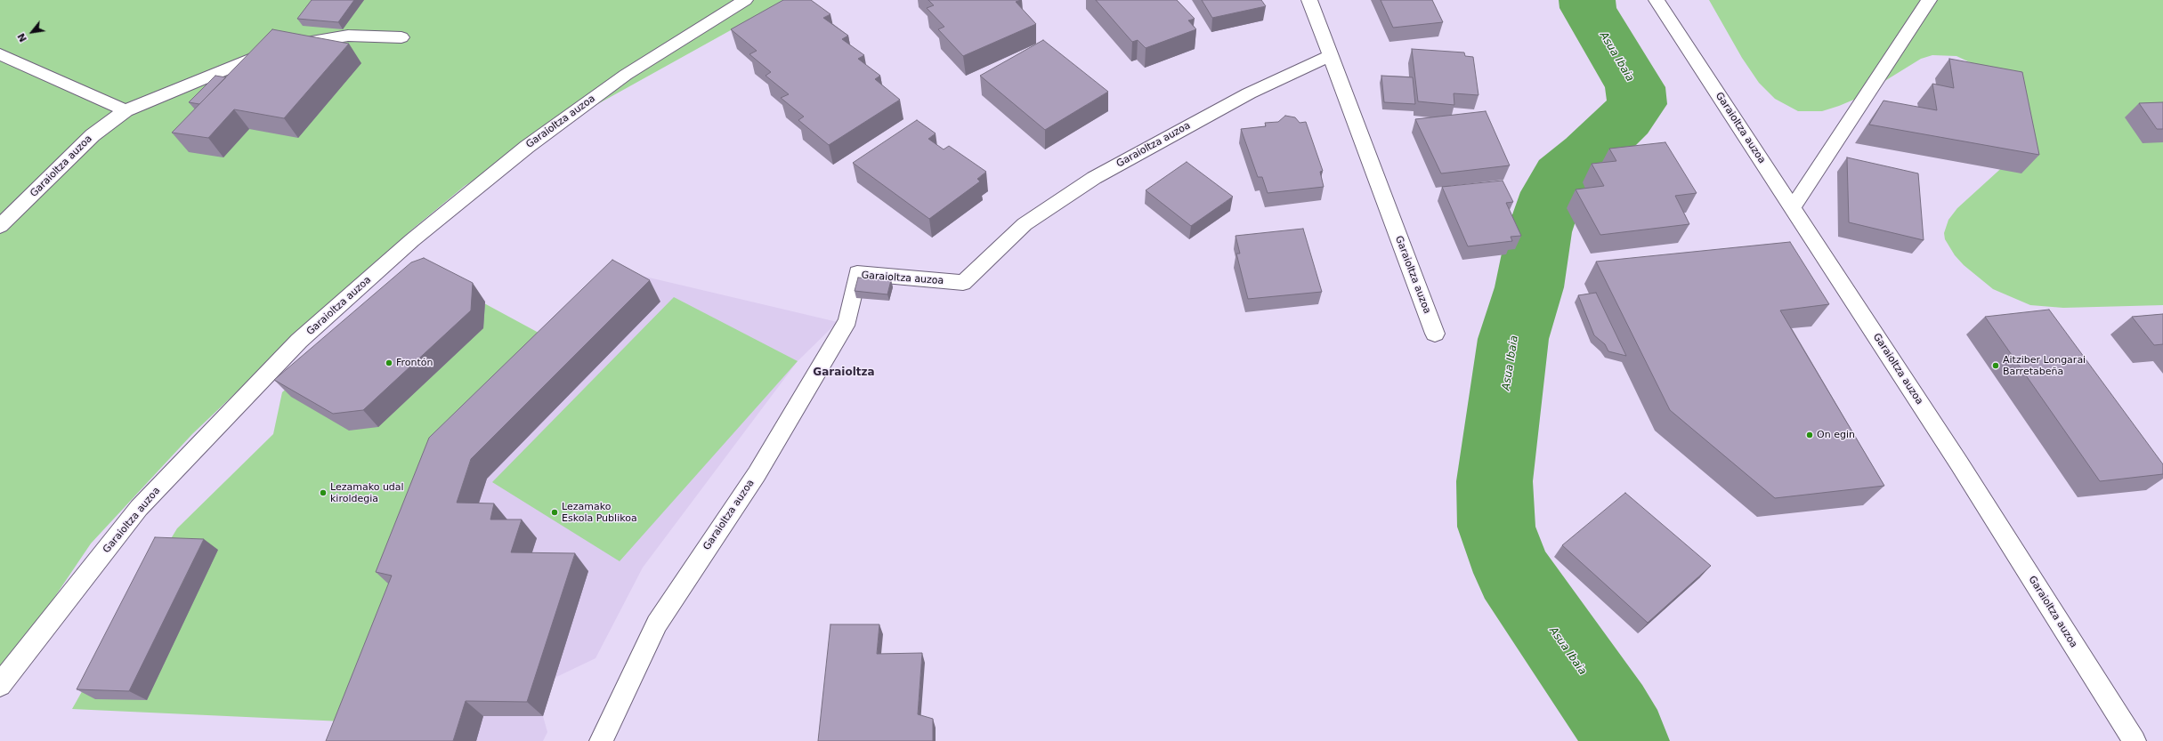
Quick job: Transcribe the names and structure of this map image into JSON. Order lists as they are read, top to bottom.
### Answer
{
  "streets": {
    "street": ["Garaioltza auzoa"]
  },
  "districts": ["Garaioltza"],
  "water": ["Asua Ibaia"],
  "places": [
    "Frontón",
    "Aitziber Longarai Barretabeña",
    "On egin",
    "Lezamako udal kiroldegia",
    "Lezamako Eskola Publikoa"
  ],
  "north": "bottom left"
}
